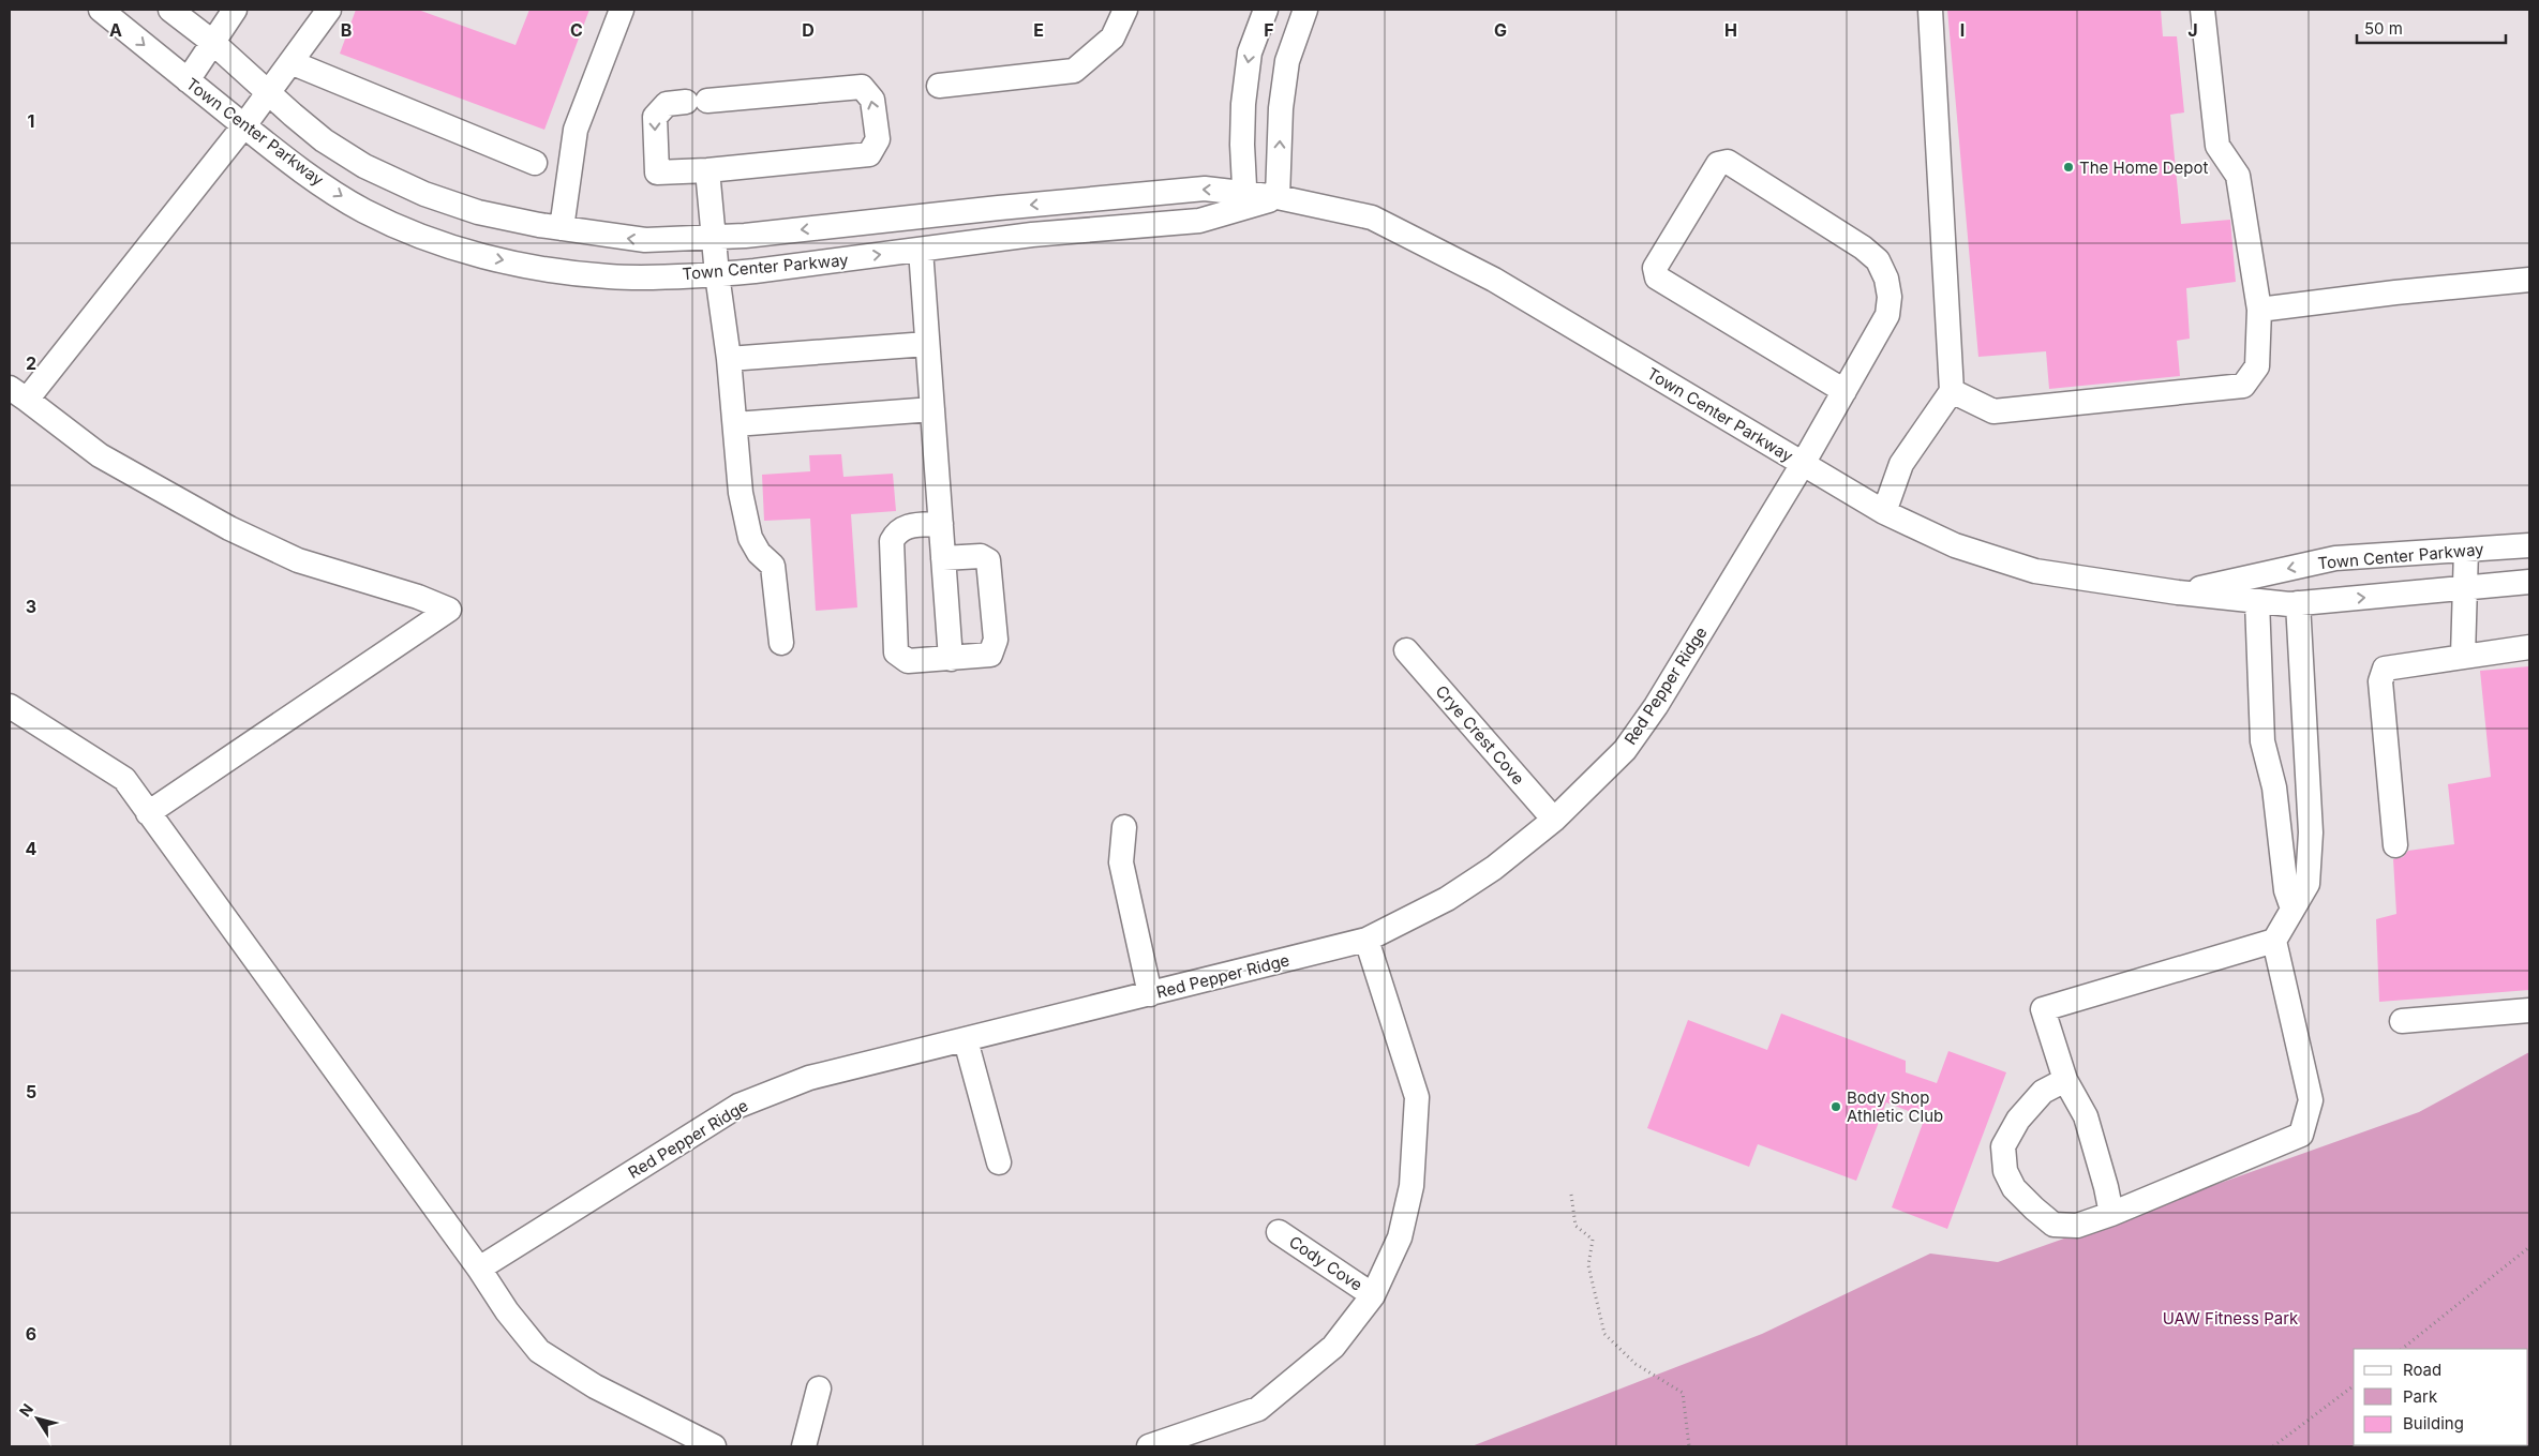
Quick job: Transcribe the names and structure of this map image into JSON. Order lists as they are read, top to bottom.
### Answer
{
  "streets": {
    "street": [
      "Town Center Parkway",
      "Red Pepper Ridge",
      "Crye Crest Cove",
      "Cody Cove"
    ]
  },
  "crossings": [
    ["Town Center Parkway", "Red Pepper Ridge"],
    ["Red Pepper Ridge", "Crye Crest Cove"]
  ],
  "parks": ["UAW Fitness Park"],
  "places": ["The Home Depot", "Body Shop Athletic Club"],
  "legend": ["Road", "Park", "Building"],
  "scale_bar": "50 m",
  "north": "top left",
  "grid": {
    "columns": [
      "A",
      "B",
      "C",
      "D",
      "E",
      "F",
      "G",
      "H",
      "I",
      "J"
    ],
    "rows": [
      "1",
      "2",
      "3",
      "4",
      "5",
      "6"
    ]
  }
}
